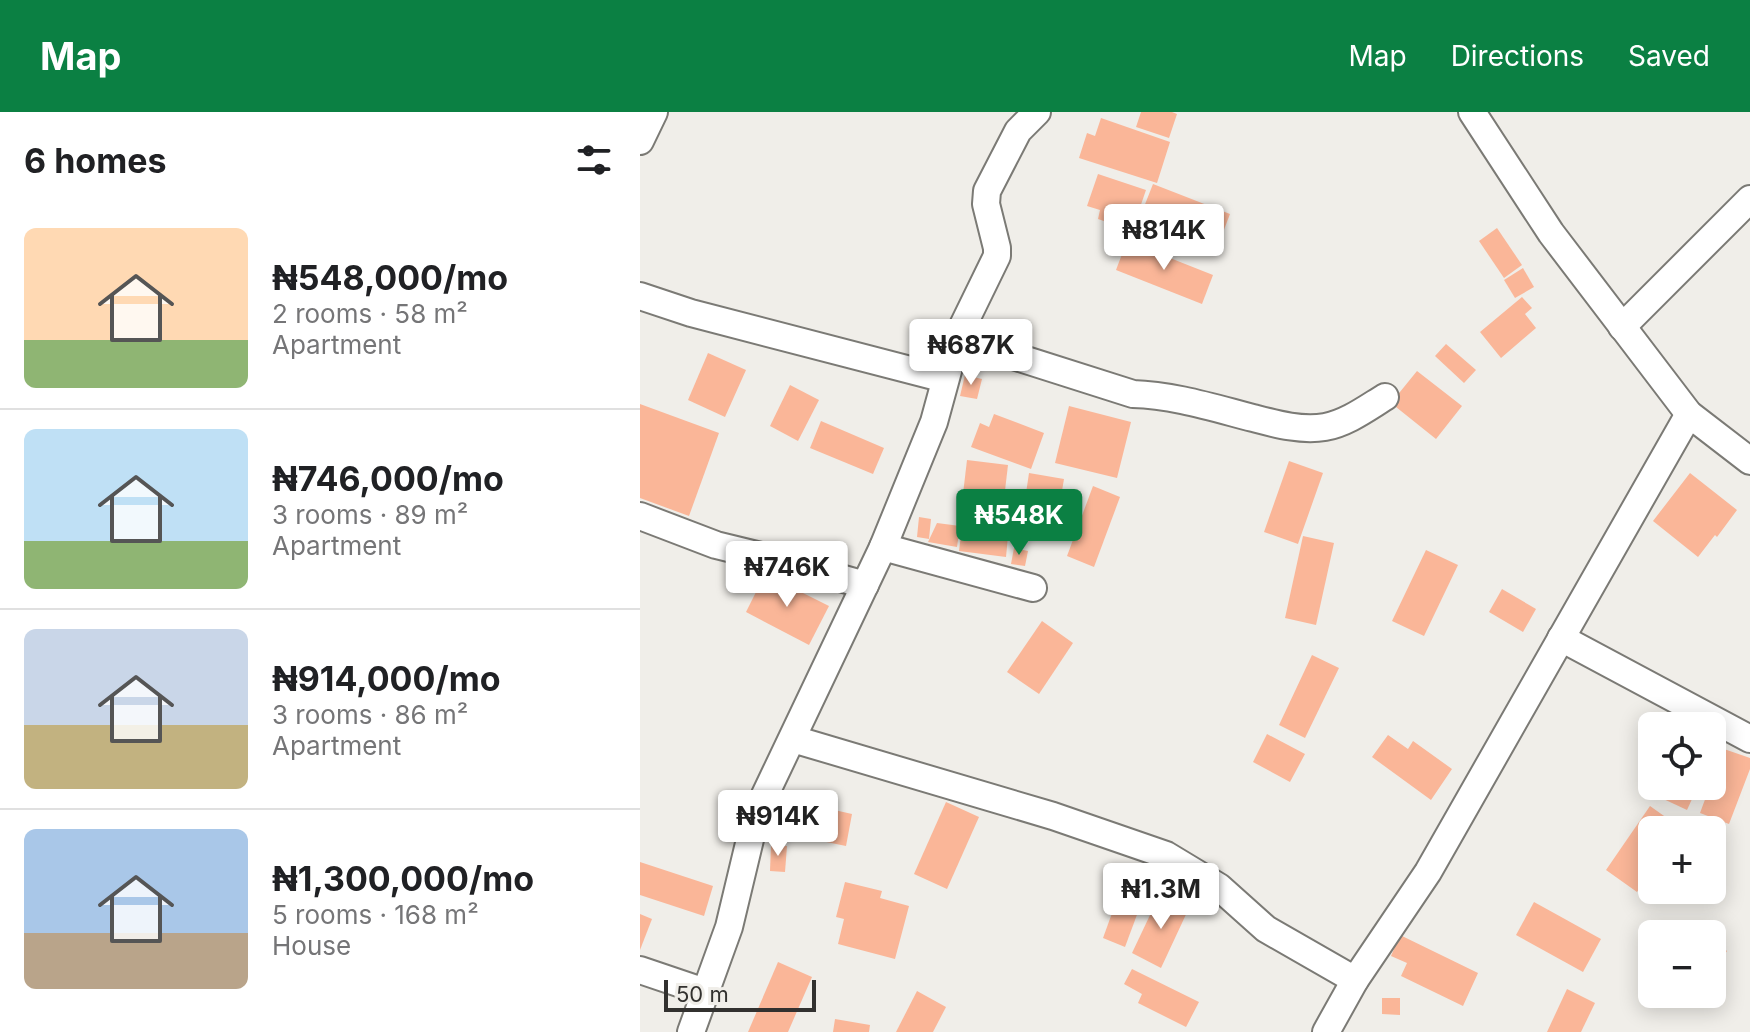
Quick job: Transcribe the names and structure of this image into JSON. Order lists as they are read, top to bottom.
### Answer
{
  "scale_bar": "50 m",
  "page": {
    "header": "Map",
    "nav": ["Map", "Directions", "Saved"],
    "heading": "6 homes",
    "price": [
      "₦814K",
      "₦687K",
      "₦548K",
      "₦746K",
      "₦914K",
      "₦1.3M"
    ],
    "list": [
      {
        "name": "₦548,000/mo",
        "note": "2 rooms · 58 m² · Apartment"
      },
      {
        "name": "₦746,000/mo",
        "note": "3 rooms · 89 m² · Apartment"
      },
      {
        "name": "₦914,000/mo",
        "note": "3 rooms · 86 m² · Apartment"
      },
      {
        "name": "₦1,300,000/mo",
        "note": "5 rooms · 168 m² · House"
      }
    ],
    "map_buttons": ["+", "−"],
    "scale": "50 m"
  }
}
